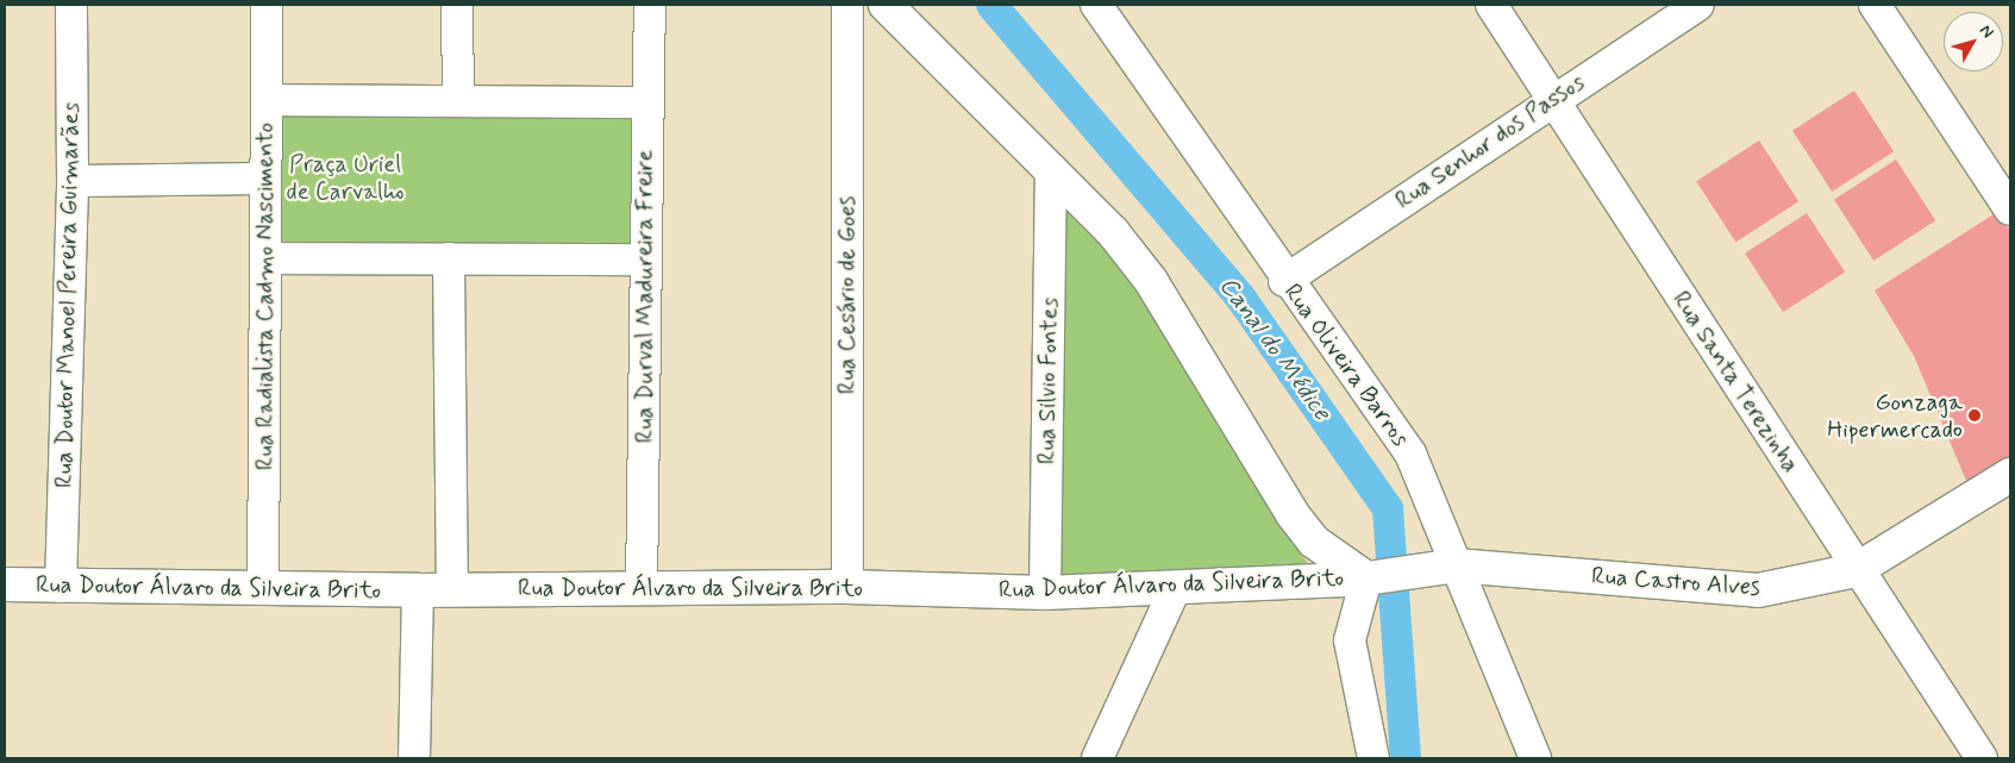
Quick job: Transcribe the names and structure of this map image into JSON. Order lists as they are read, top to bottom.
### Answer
{
  "streets": {
    "street": [
      "Rua Senhor dos Passos",
      "Rua Doutor Manoel Pereira Guimarães",
      "Rua Cesário de Goes",
      "Rua Radialista Cadmo Nascimento",
      "Rua Durval Madureira Freire",
      "Rua Oliveira Barros",
      "Rua Silvio Fontes",
      "Rua Santa Terezinha",
      "Rua Castro Alves",
      "Rua Doutor Álvaro da Silveira Brito"
    ]
  },
  "crossings": [
    ["Rua Senhor dos Passos", "Rua Oliveira Barros"],
    ["Rua Senhor dos Passos", "Rua Santa Terezinha"],
    ["Rua Doutor Manoel Pereira Guimarães", "Rua Doutor Álvaro da Silveira Brito"],
    ["Rua Cesário de Goes", "Rua Doutor Álvaro da Silveira Brito"],
    ["Rua Radialista Cadmo Nascimento", "Rua Doutor Álvaro da Silveira Brito"],
    ["Rua Durval Madureira Freire", "Rua Doutor Álvaro da Silveira Brito"],
    ["Rua Oliveira Barros", "Rua Castro Alves"],
    ["Rua Silvio Fontes", "Rua Doutor Álvaro da Silveira Brito"],
    ["Rua Santa Terezinha", "Rua Castro Alves"],
    ["Rua Castro Alves", "Rua Doutor Álvaro da Silveira Brito"]
  ],
  "water": ["Canal do Médice"],
  "parks": ["Praça Uriel de Carvalho"],
  "places": ["Gonzaga Hipermercado"],
  "north": "top right"
}
